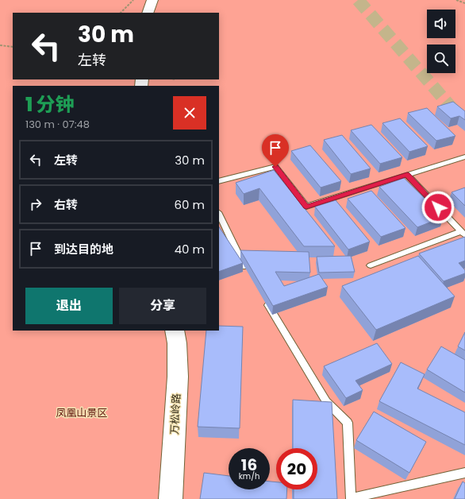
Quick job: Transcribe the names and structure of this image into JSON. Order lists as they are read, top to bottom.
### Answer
{
  "streets": {
    "street": ["万松岭路"]
  },
  "parks": ["凤凰山景区"],
  "page": {
    "turn": ["30 m", "左转"],
    "heading": ["1 分钟", "130 m · 07:48"],
    "list": [
      {
        "name": "左转",
        "value": "30 m"
      },
      {
        "name": "右转",
        "value": "60 m"
      },
      {
        "name": "到达目的地",
        "value": "40 m"
      }
    ],
    "buttons": ["退出", "分享"],
    "speed": "16 km/h",
    "limit": "20"
  }
}
